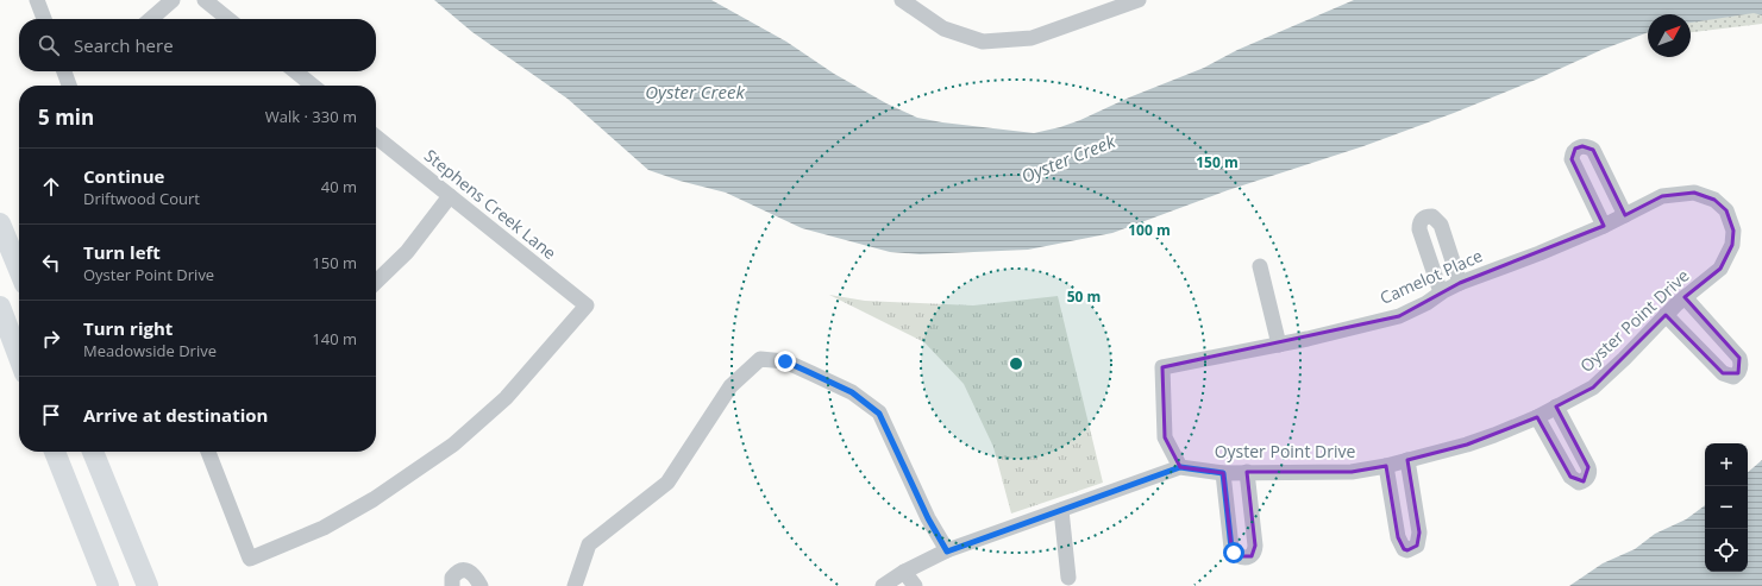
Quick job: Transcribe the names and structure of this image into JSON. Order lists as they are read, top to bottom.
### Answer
{
  "streets": {
    "street": ["Stephens Creek Lane", "Camelot Place", "Oyster Point Drive"]
  },
  "crossings": [
    ["Camelot Place", "Oyster Point Drive"]
  ],
  "water": ["Oyster Creek"],
  "north": "top right",
  "page": {
    "search": "Search here",
    "heading": ["5 min", "Walk · 330 m"],
    "list": [
      ["Continue", "Driftwood Court", "40 m"],
      ["Turn left", "Oyster Point Drive", "150 m"],
      ["Turn right", "Meadowside Drive", "140 m"],
      "Arrive at destination"
    ],
    "map_buttons": ["+", "−"]
  },
  "rings": ["150 m", "100 m", "50 m"]
}
